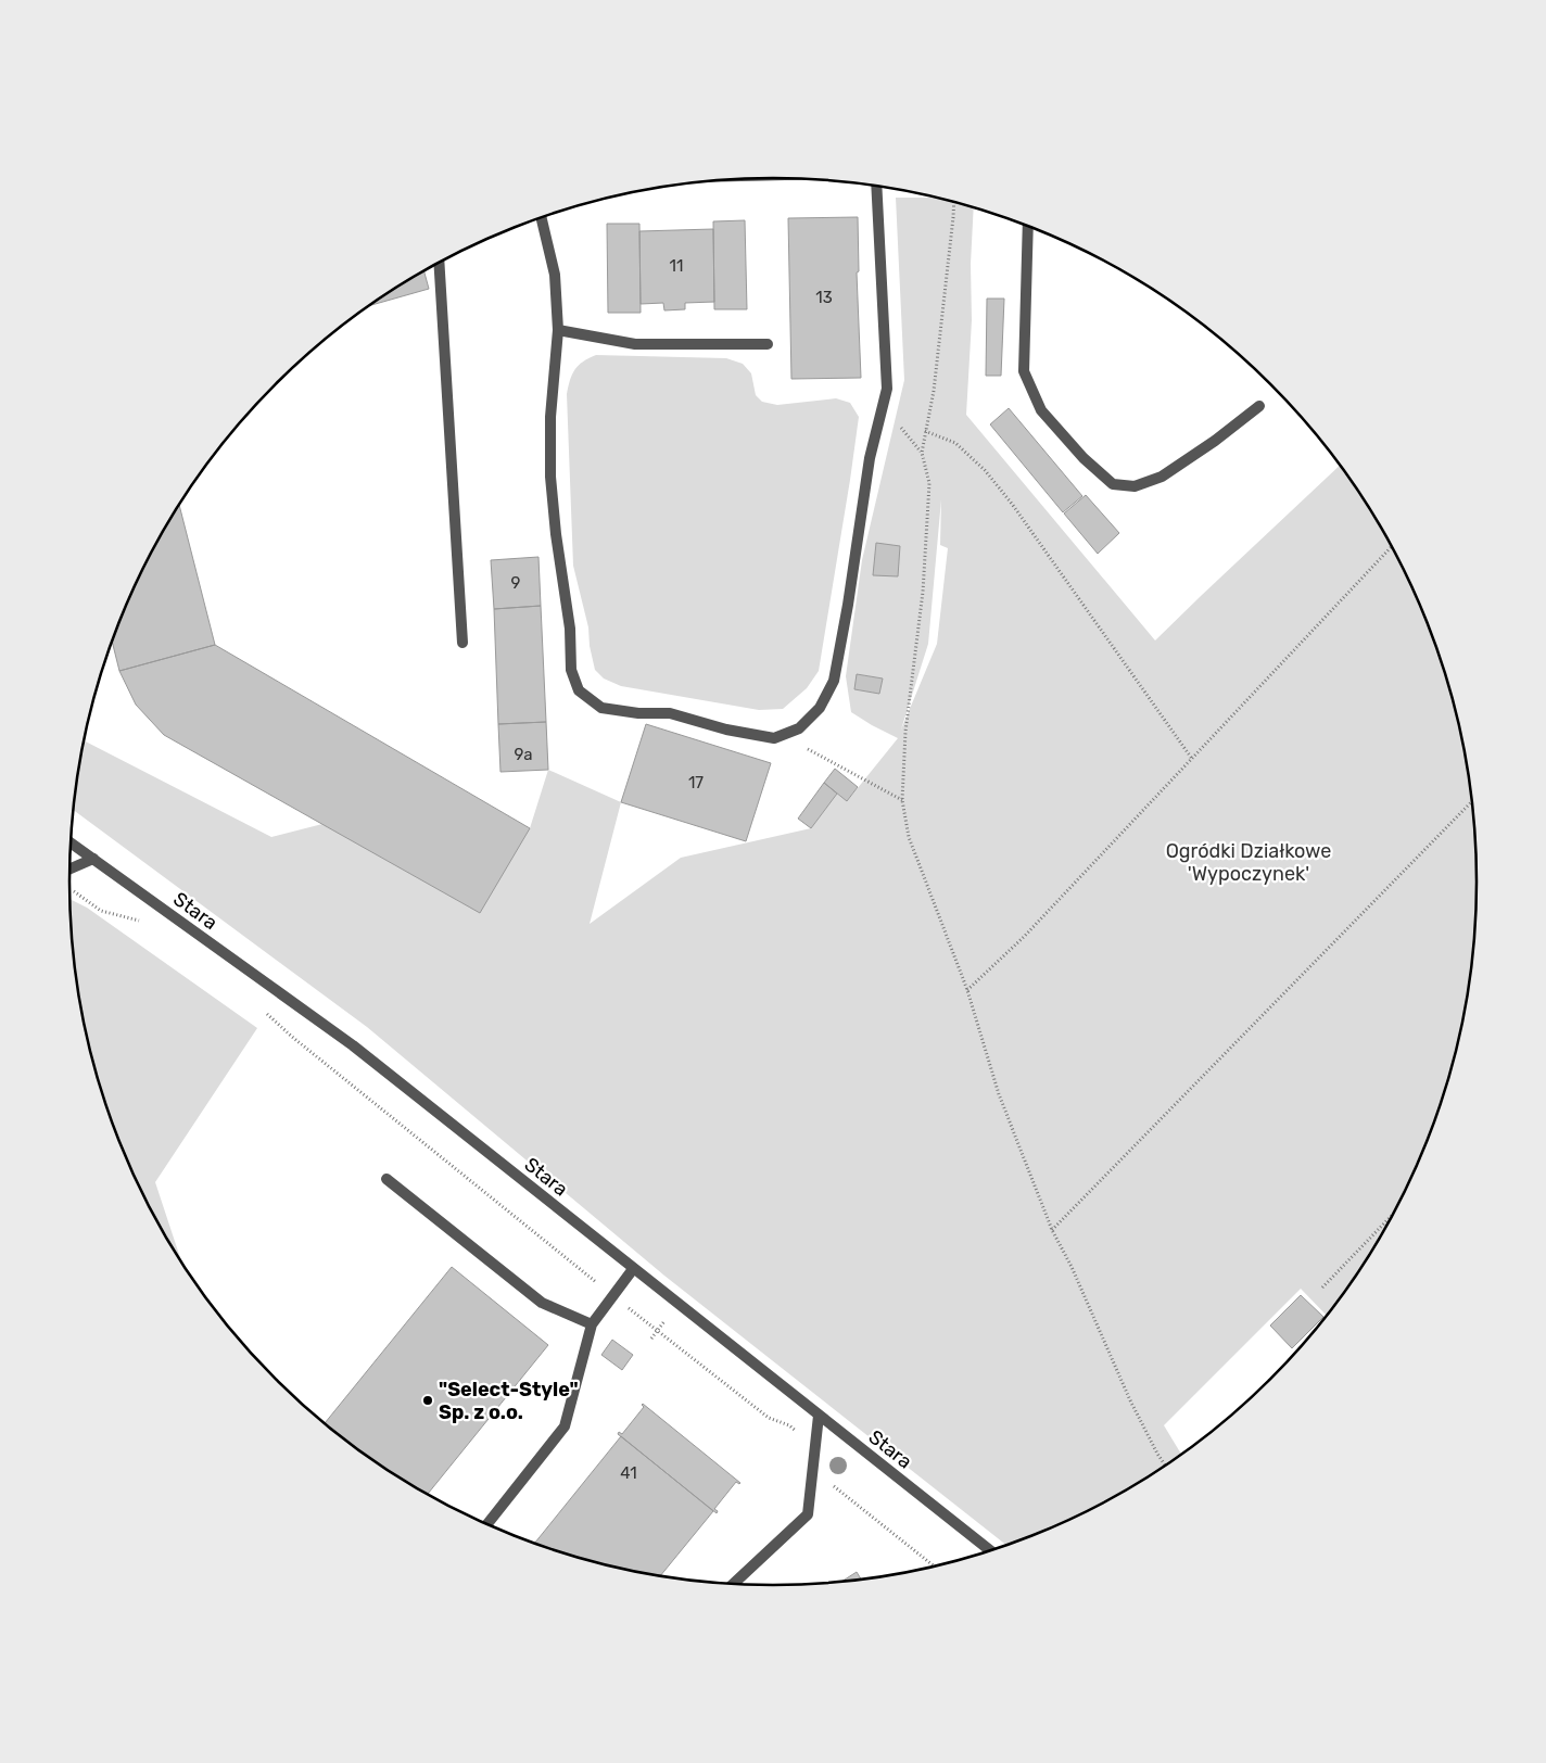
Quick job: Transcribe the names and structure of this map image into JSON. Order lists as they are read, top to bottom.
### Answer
{
  "streets": {
    "street": ["Stara"]
  },
  "parks": ["Ogródki Działkowe 'Wypoczynek'"],
  "places": ["\"Select-Style\" Sp. z o.o."],
  "house_numbers": [
    "11",
    "13",
    "9",
    "9a",
    "17",
    "41"
  ]
}
